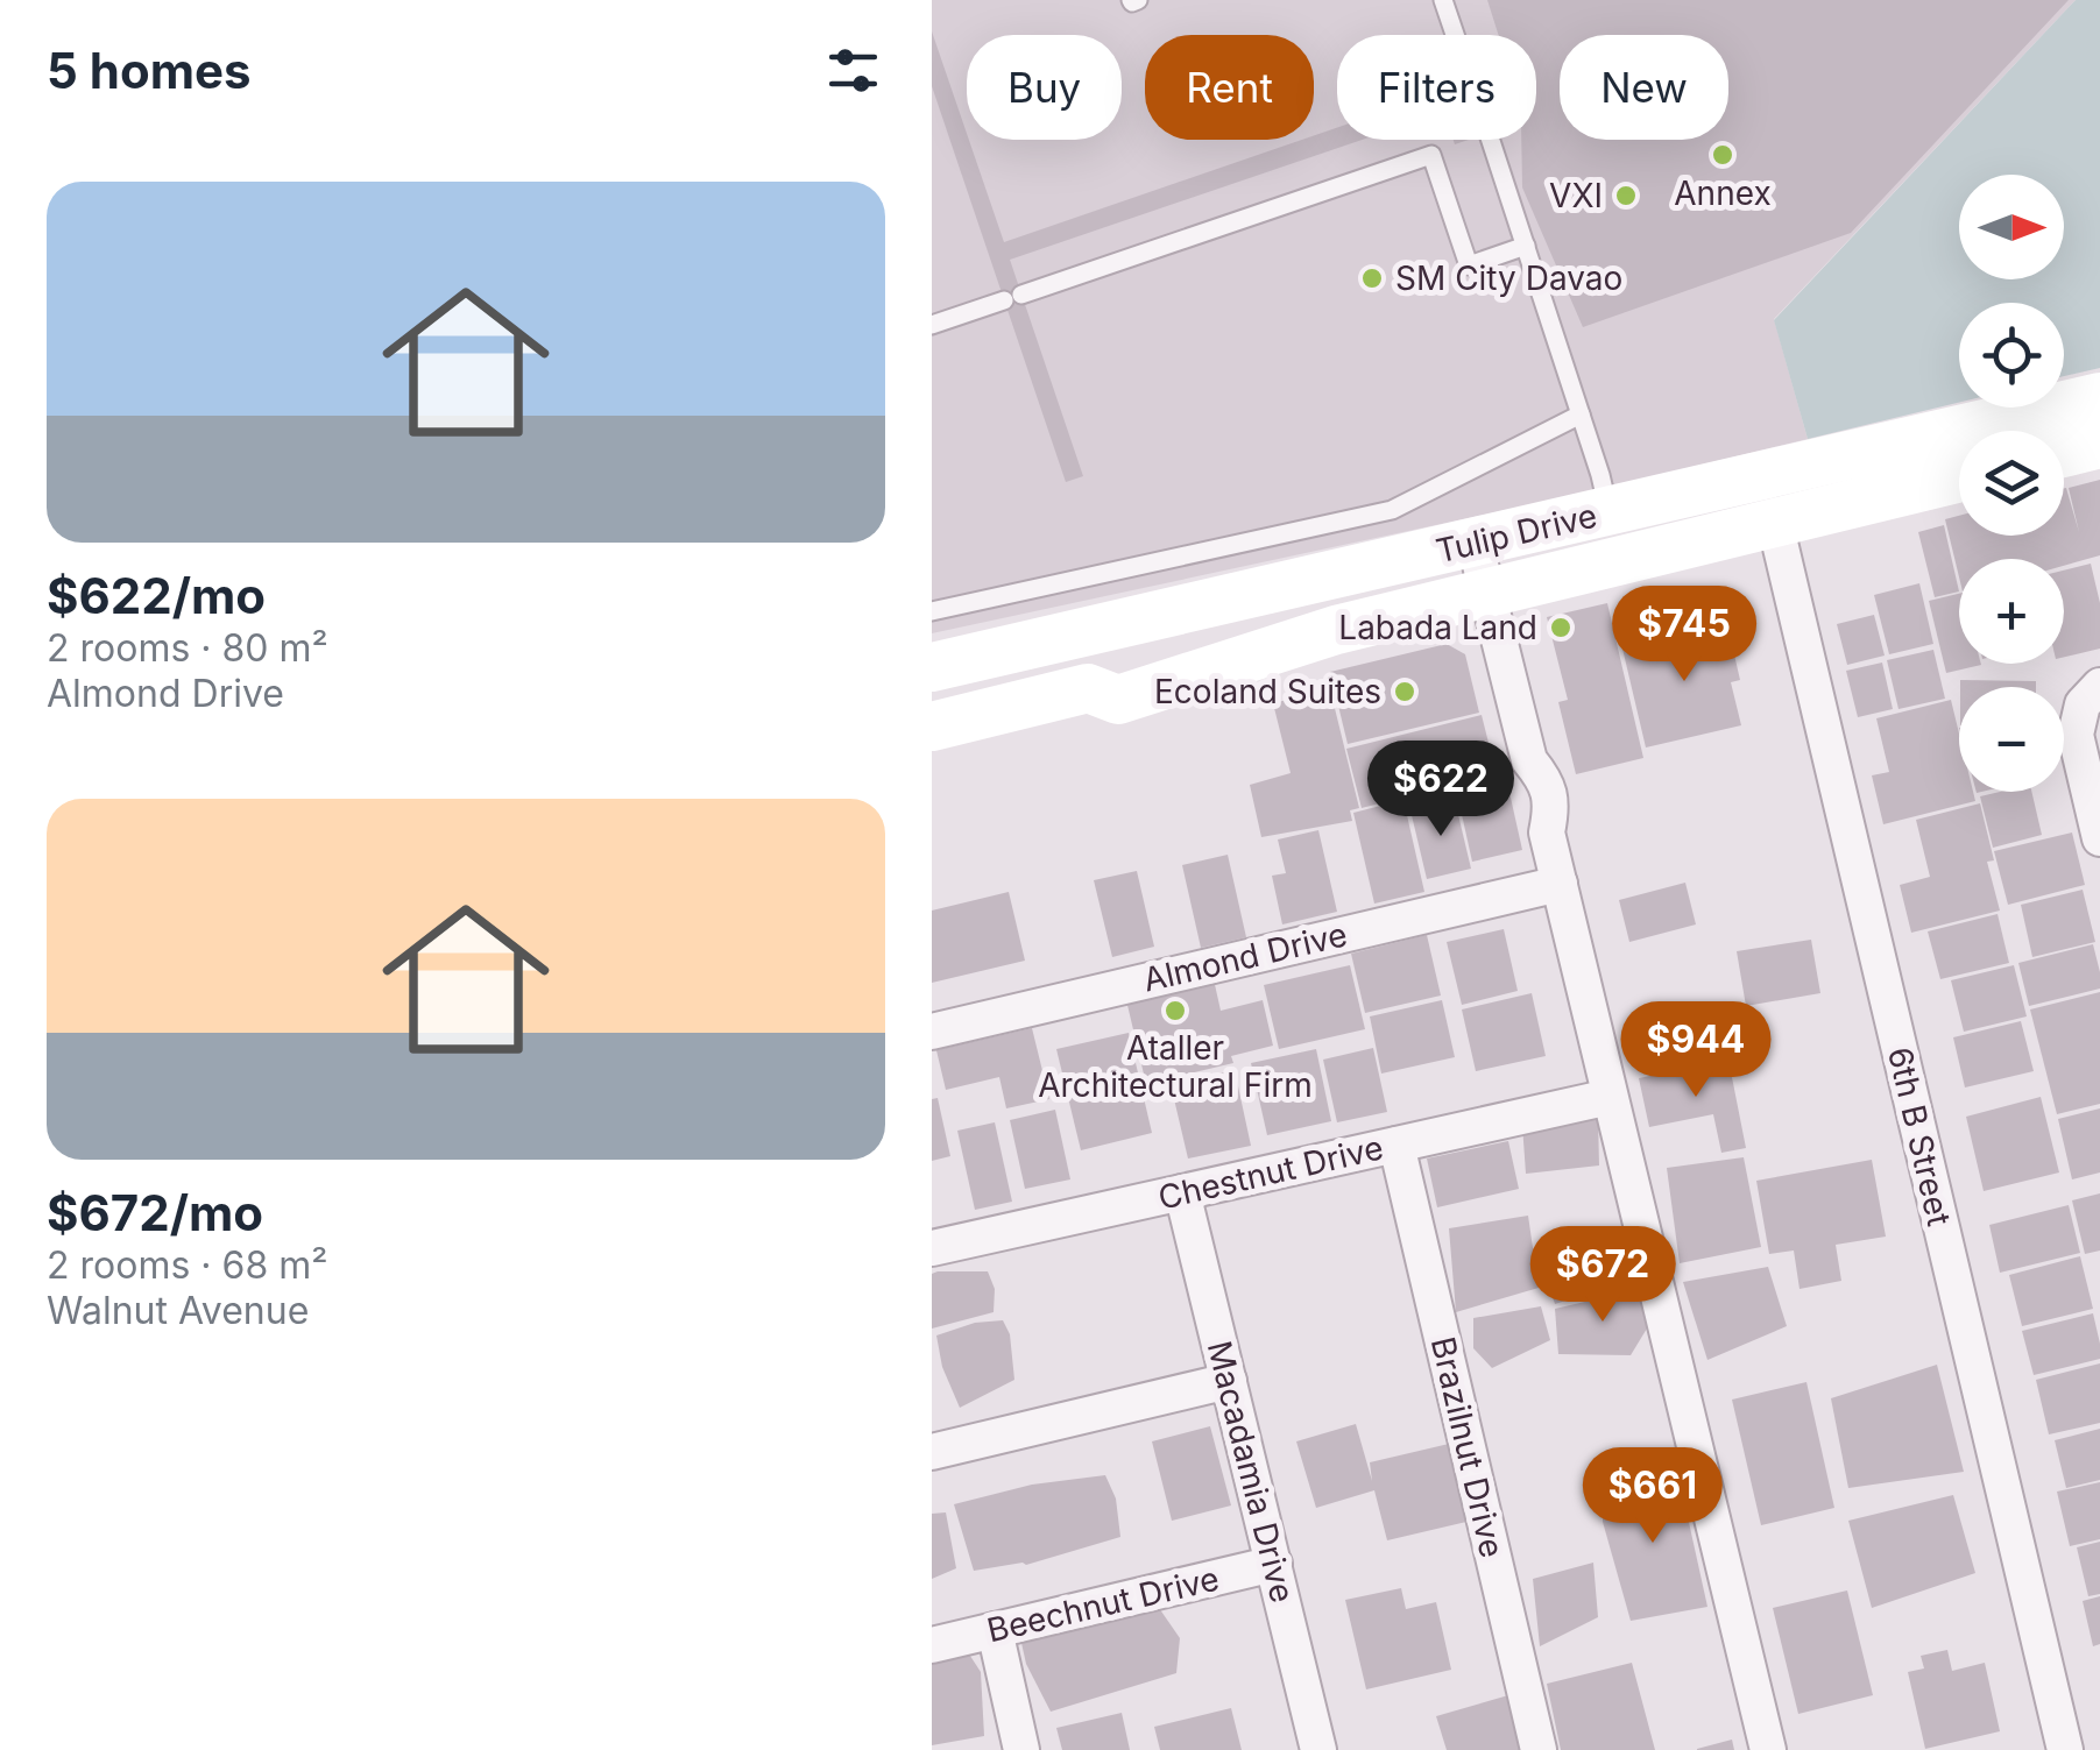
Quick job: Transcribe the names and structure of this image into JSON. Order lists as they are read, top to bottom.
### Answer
{
  "streets": {
    "main road": ["Tulip Drive"],
    "street": [
      "Almond Drive",
      "6th B Street",
      "Chestnut Drive",
      "Brazilnut Drive",
      "Macadamia Drive",
      "Beechnut Drive"
    ]
  },
  "crossings": [
    ["Tulip Drive", "6th B Street"],
    ["Chestnut Drive", "Brazilnut Drive"],
    ["Chestnut Drive", "Macadamia Drive"],
    ["Macadamia Drive", "Beechnut Drive"]
  ],
  "places": [
    "Annex",
    "VXI",
    "SM City Davao",
    "Labada Land",
    "Ecoland Suites",
    "Ataller Architectural Firm"
  ],
  "north": "right",
  "page": {
    "heading": "5 homes",
    "chip": [
      "Buy",
      "Rent",
      "Filters",
      "New"
    ],
    "list": [
      {
        "name": "$622/mo",
        "note": "2 rooms · 80 m² · Almond Drive"
      },
      {
        "name": "$672/mo",
        "note": "2 rooms · 68 m² · Walnut Avenue"
      }
    ],
    "map_buttons": ["+", "−"],
    "price": [
      "$745",
      "$622",
      "$944",
      "$672",
      "$661"
    ]
  }
}
